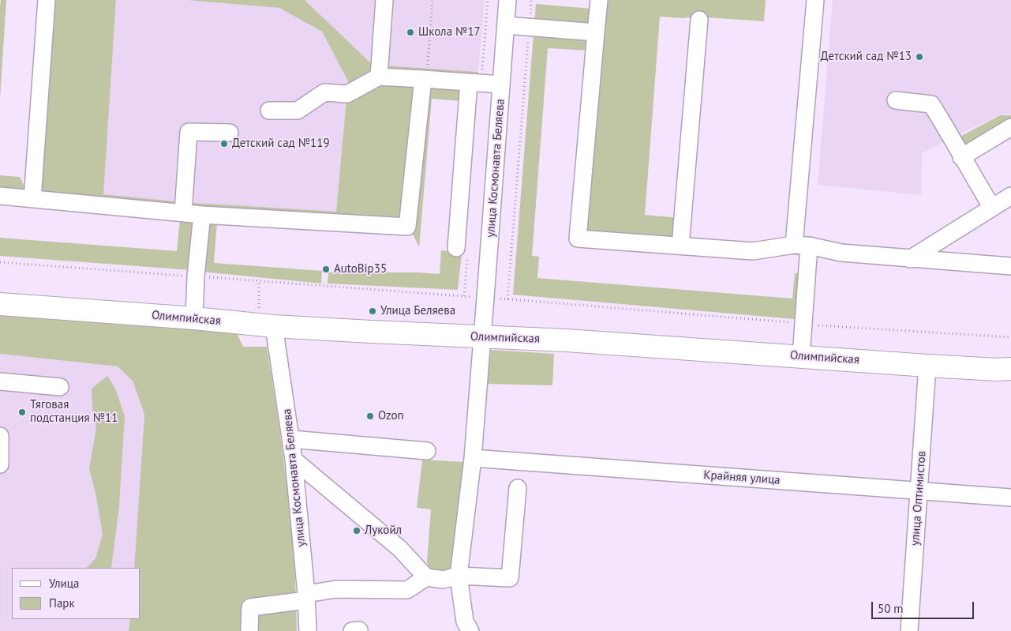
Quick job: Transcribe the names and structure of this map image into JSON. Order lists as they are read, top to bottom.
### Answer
{
  "streets": {
    "main road": ["Олимпийская"],
    "street": ["улица Космонавта Беляева", "Крайняя улица", "улица Оптимистов"]
  },
  "crossings": [
    ["улица Космонавта Беляева", "Олимпийская"],
    ["улица Космонавта Беляева", "Крайняя улица"],
    ["Олимпийская", "улица Оптимистов"],
    ["Крайняя улица", "улица Оптимистов"]
  ],
  "places": [
    "Школа №17",
    "Детский сад №13",
    "Детский сад №119",
    "AutoBip35",
    "Улица Беляева",
    "Тяговая подстанция №11",
    "Ozon",
    "Лукойл"
  ],
  "legend": ["Улица", "Парк"],
  "scale_bar": "50 m"
}
